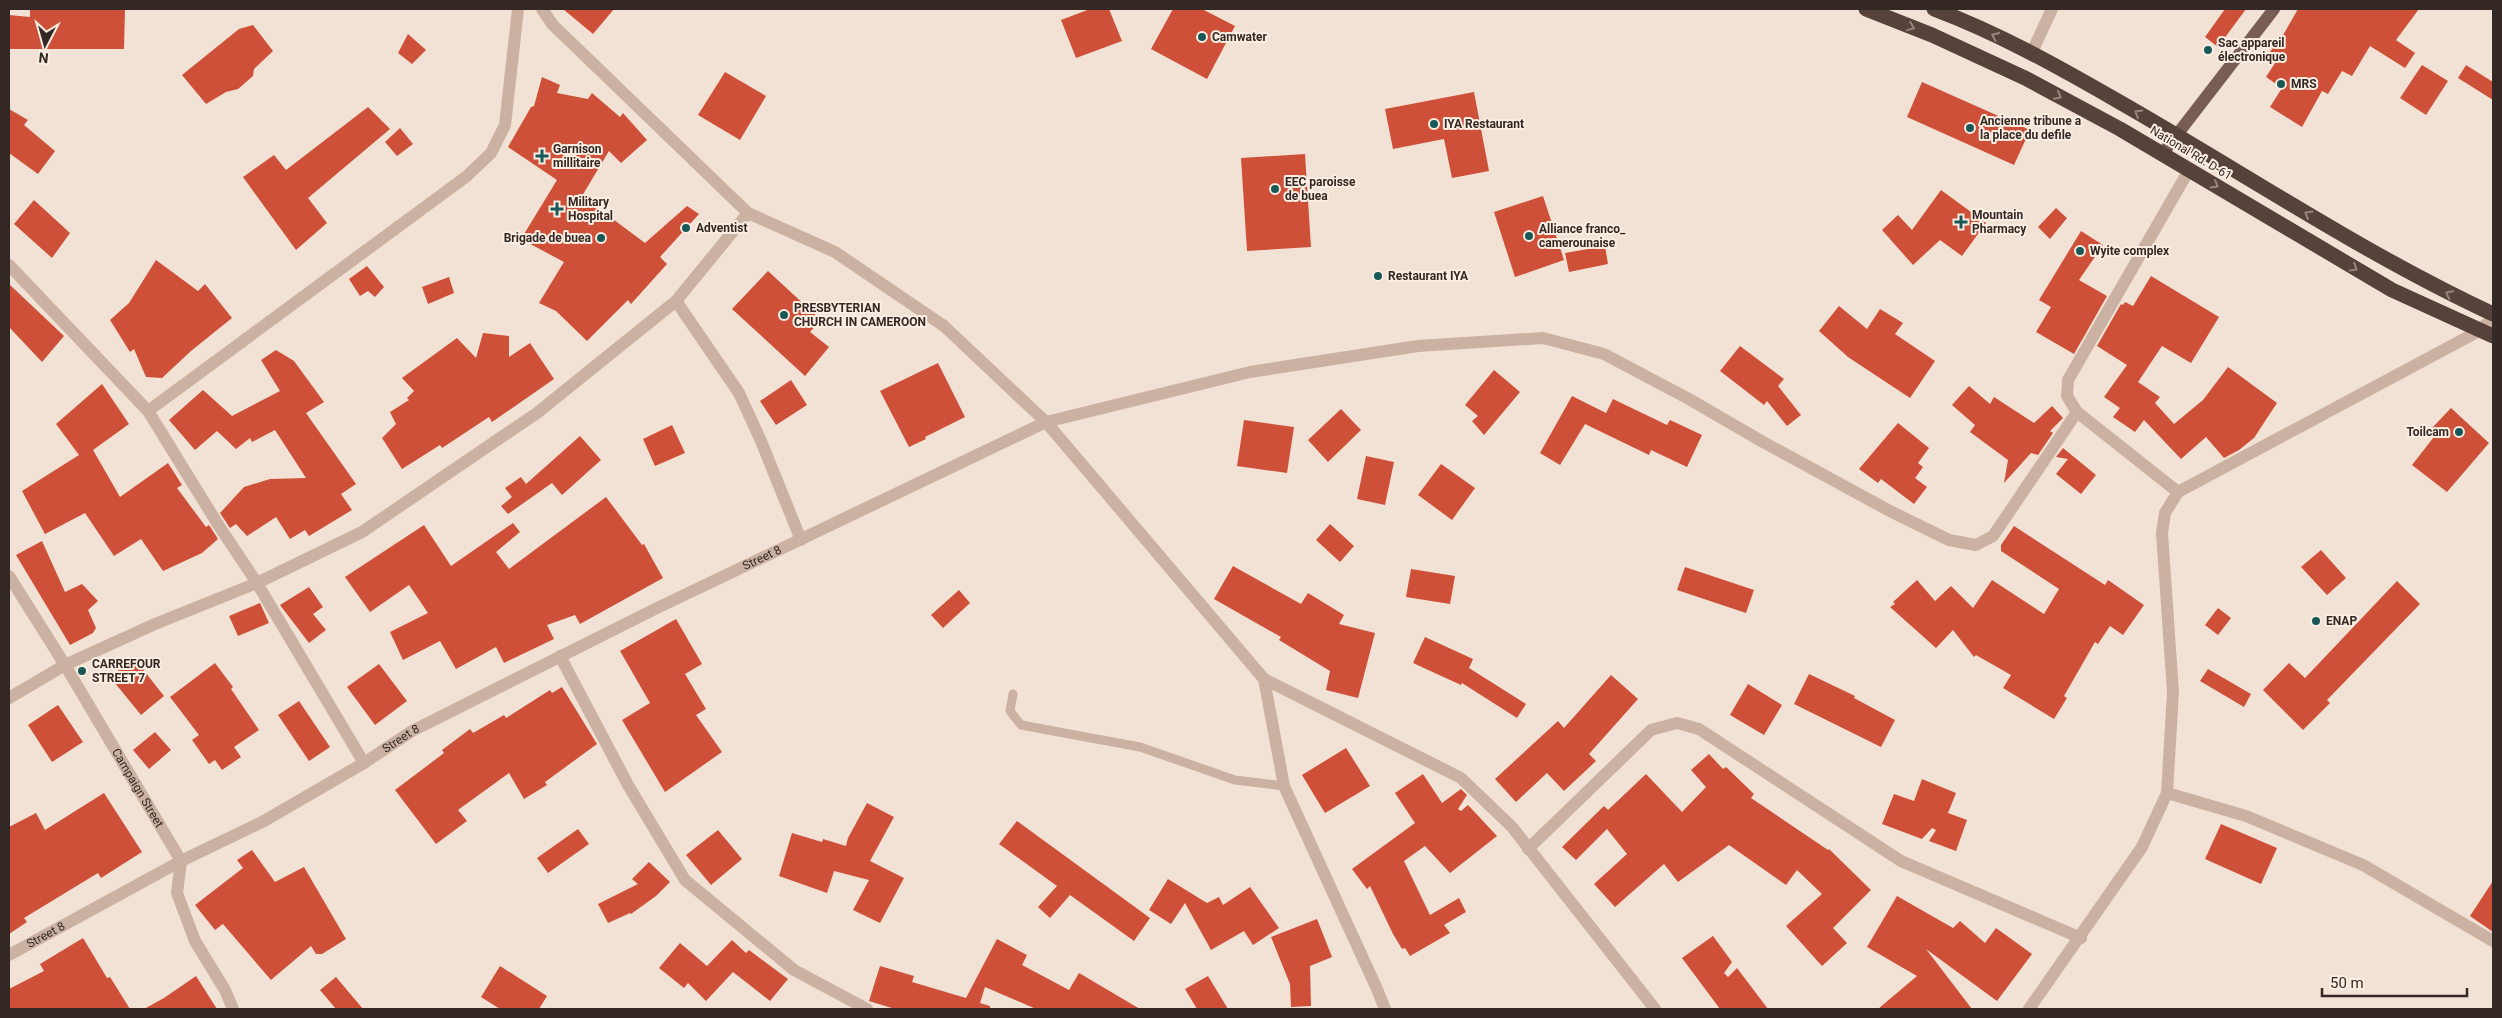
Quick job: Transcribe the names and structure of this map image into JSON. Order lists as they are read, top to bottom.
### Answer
{
  "streets": {
    "highway": ["National Rd. D-61"],
    "street": ["Street 8", "Campaign Street"]
  },
  "crossings": [
    ["Street 8", "Campaign Street"]
  ],
  "places": {
    "other": [
      "Camwater",
      "Sac appareil électronique",
      "MRS",
      "IYA Restaurant",
      "Ancienne tribune a la place du defile",
      "EEC paroisse de buea",
      "Adventist",
      "Alliance franco_ camerounaise",
      "Brigade de buea",
      "Wyite complex",
      "Restaurant IYA",
      "PRESBYTERIAN CHURCH IN CAMEROON",
      "Toilcam",
      "ENAP",
      "CARREFOUR STREET 7"
    ],
    "health": ["Garnison millitaire", "Military Hospital", "Mountain Pharmacy"]
  },
  "scale_bar": "50 m",
  "north": "bottom"
}
